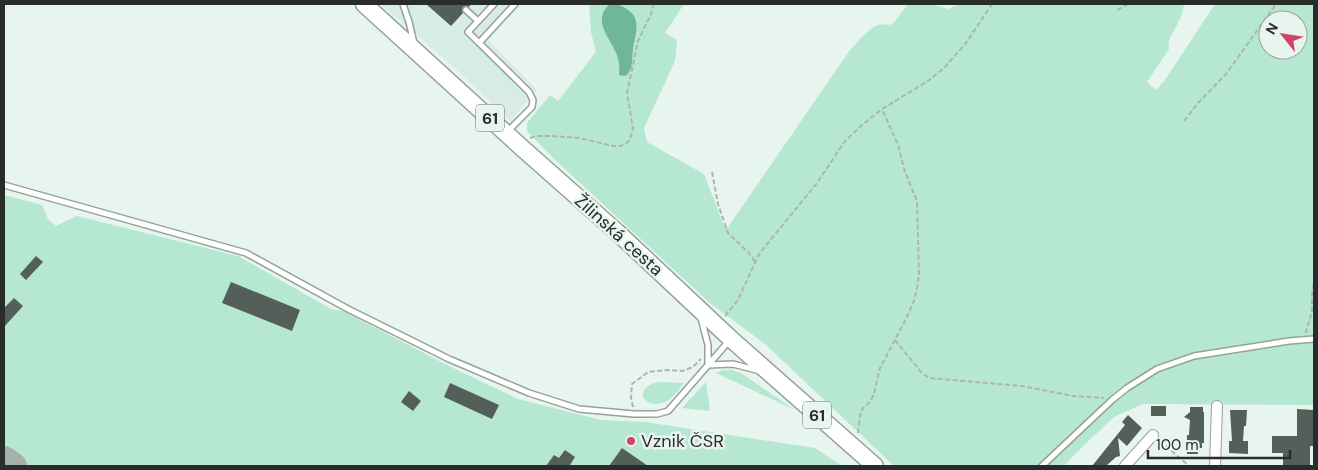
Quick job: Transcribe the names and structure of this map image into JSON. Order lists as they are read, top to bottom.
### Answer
{
  "streets": {
    "main road": ["61", "Žilinská cesta"]
  },
  "places": ["Vznik ČSR"],
  "scale_bar": "100 m",
  "north": "top left"
}
